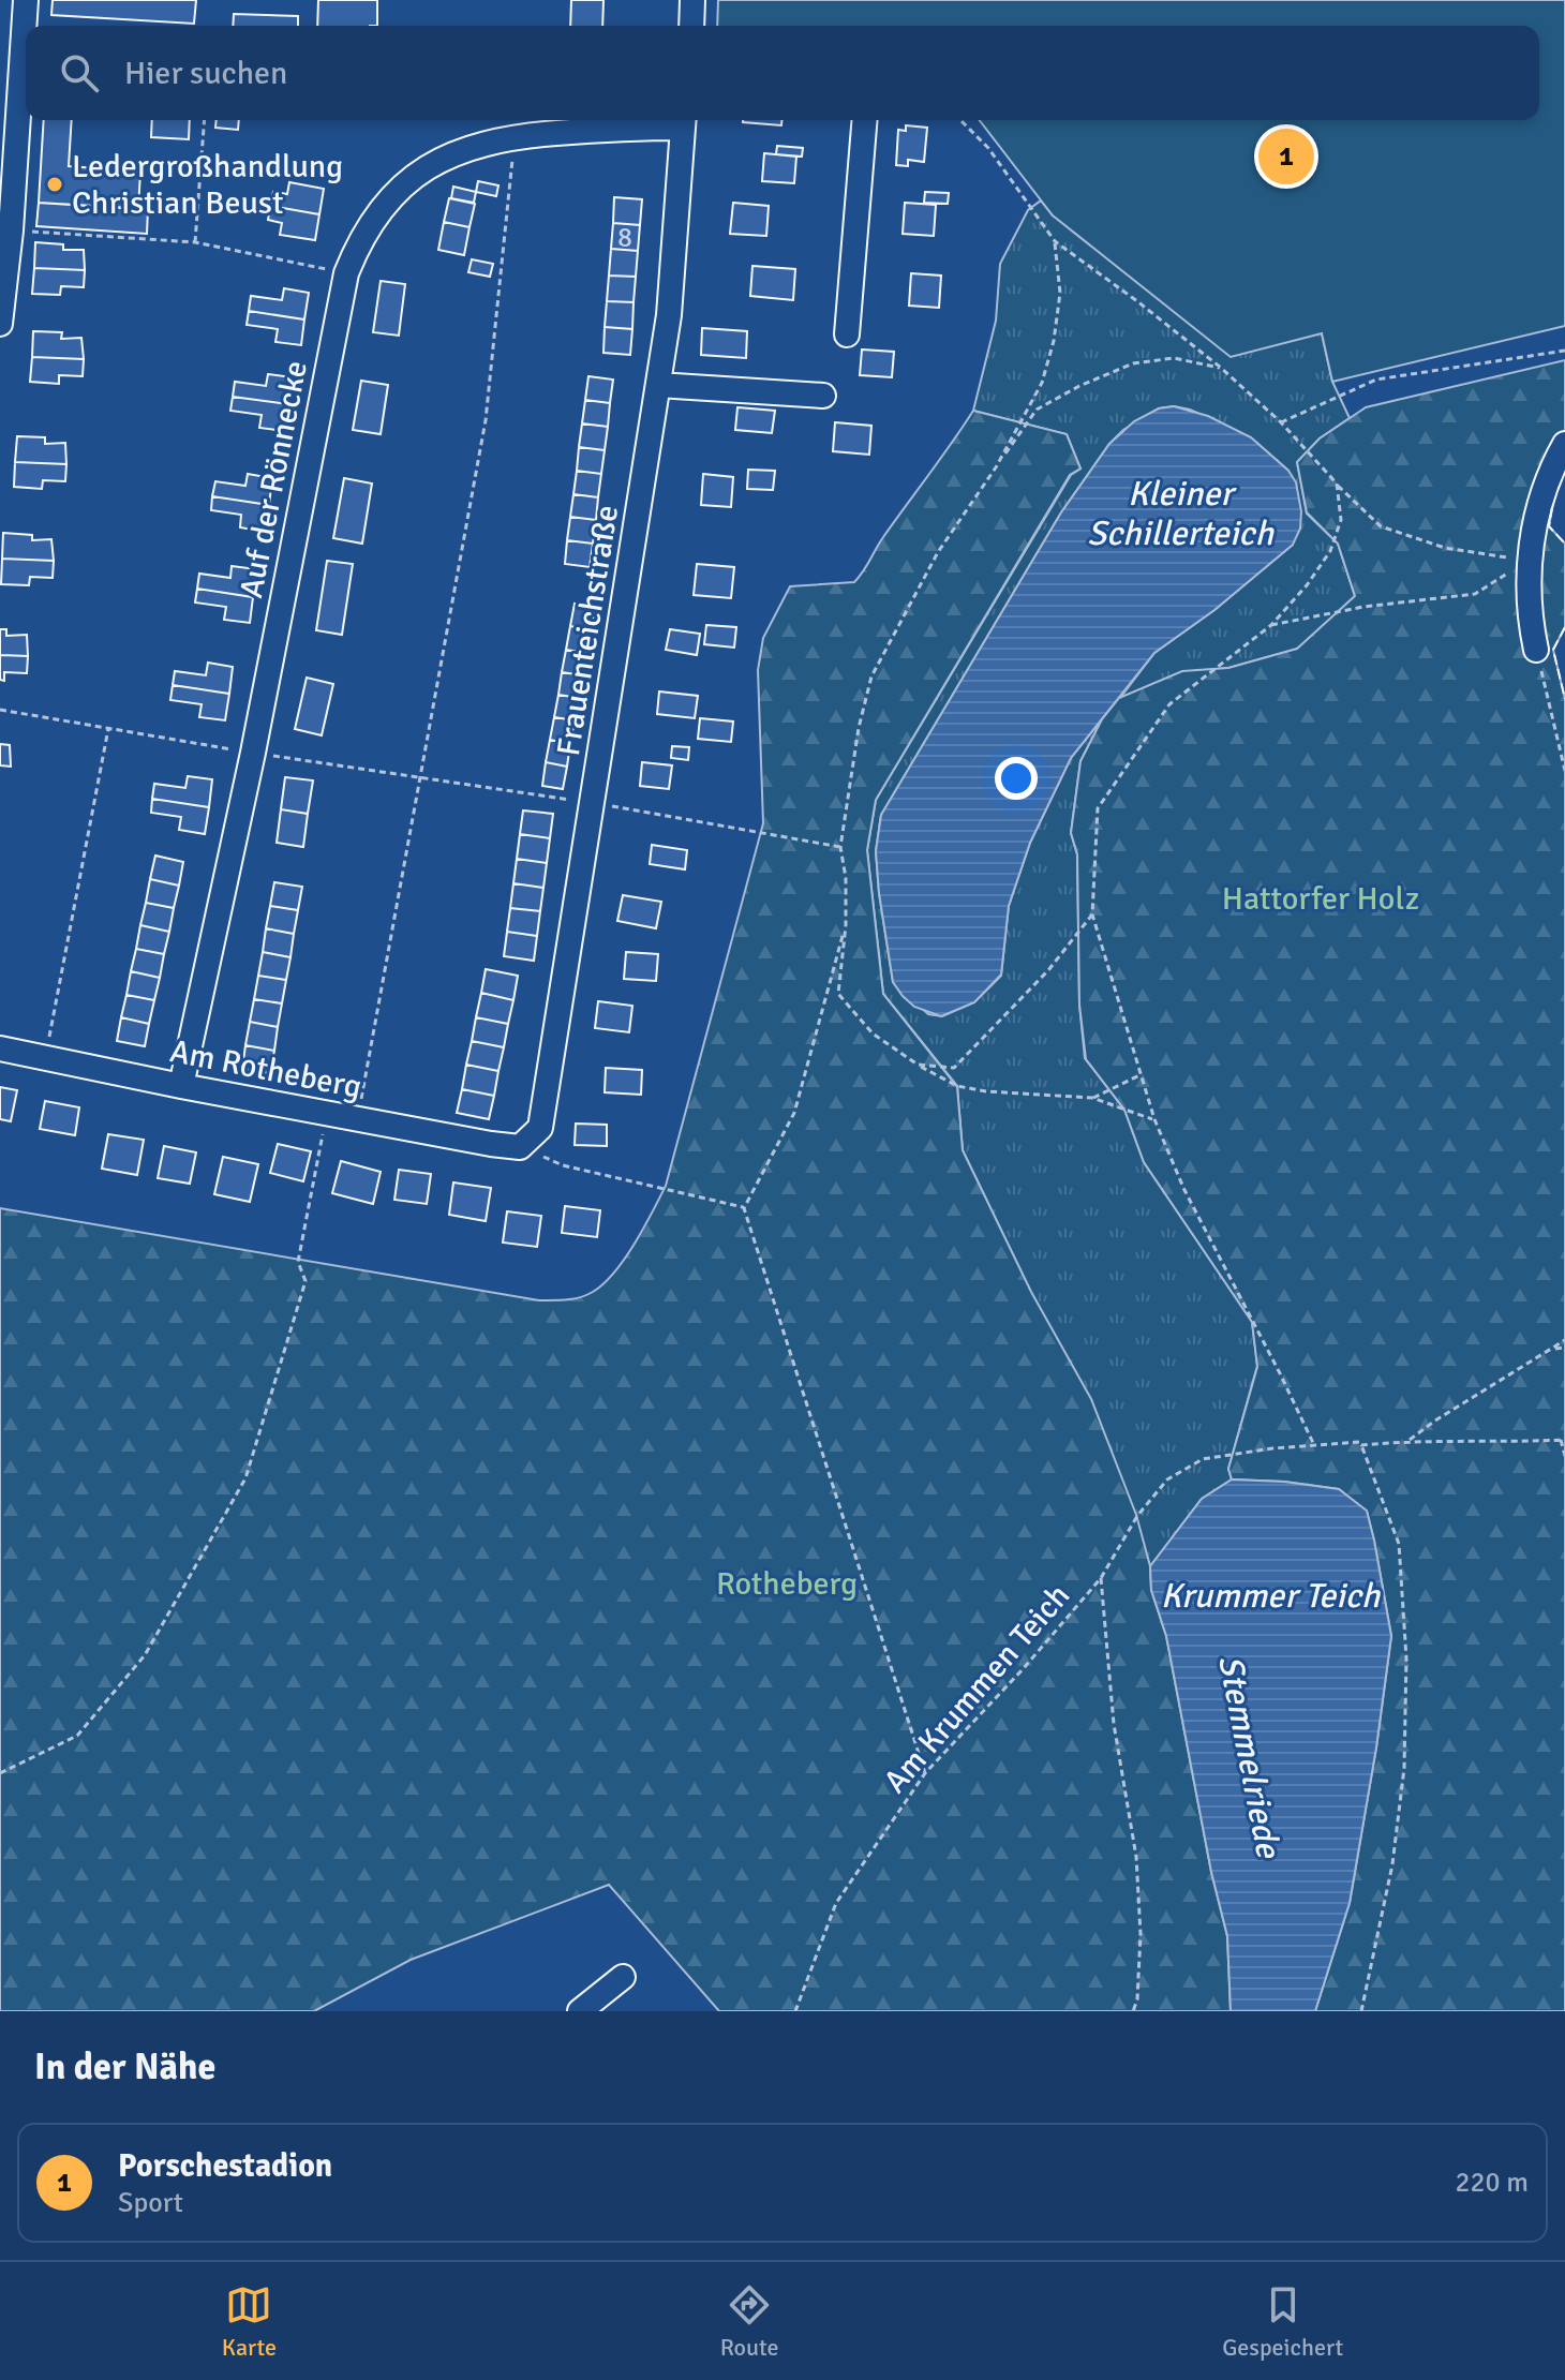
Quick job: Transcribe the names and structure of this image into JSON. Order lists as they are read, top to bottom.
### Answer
{
  "streets": {
    "street": ["Auf der Rönnecke", "Frauenteichstraße", "Am Rotheberg"],
    "path": ["Am Krummen Teich"]
  },
  "crossings": [
    ["Auf der Rönnecke", "Frauenteichstraße"],
    ["Auf der Rönnecke", "Am Rotheberg"],
    ["Frauenteichstraße", "Am Rotheberg"]
  ],
  "water": ["Kleiner Schillerteich", "Krummer Teich", "Stemmelriede"],
  "parks": ["Hattorfer Holz", "Rotheberg"],
  "places": ["Ledergroßhandlung Christian Beust"],
  "house_numbers": ["8"],
  "page": {
    "search": "Hier suchen",
    "pins": "1",
    "heading": "In der Nähe",
    "list": [
      {
        "mark": "1",
        "name": "Porschestadion",
        "note": "Sport",
        "value": "220 m"
      }
    ],
    "nav": ["Karte", "Route", "Gespeichert"]
  }
}
